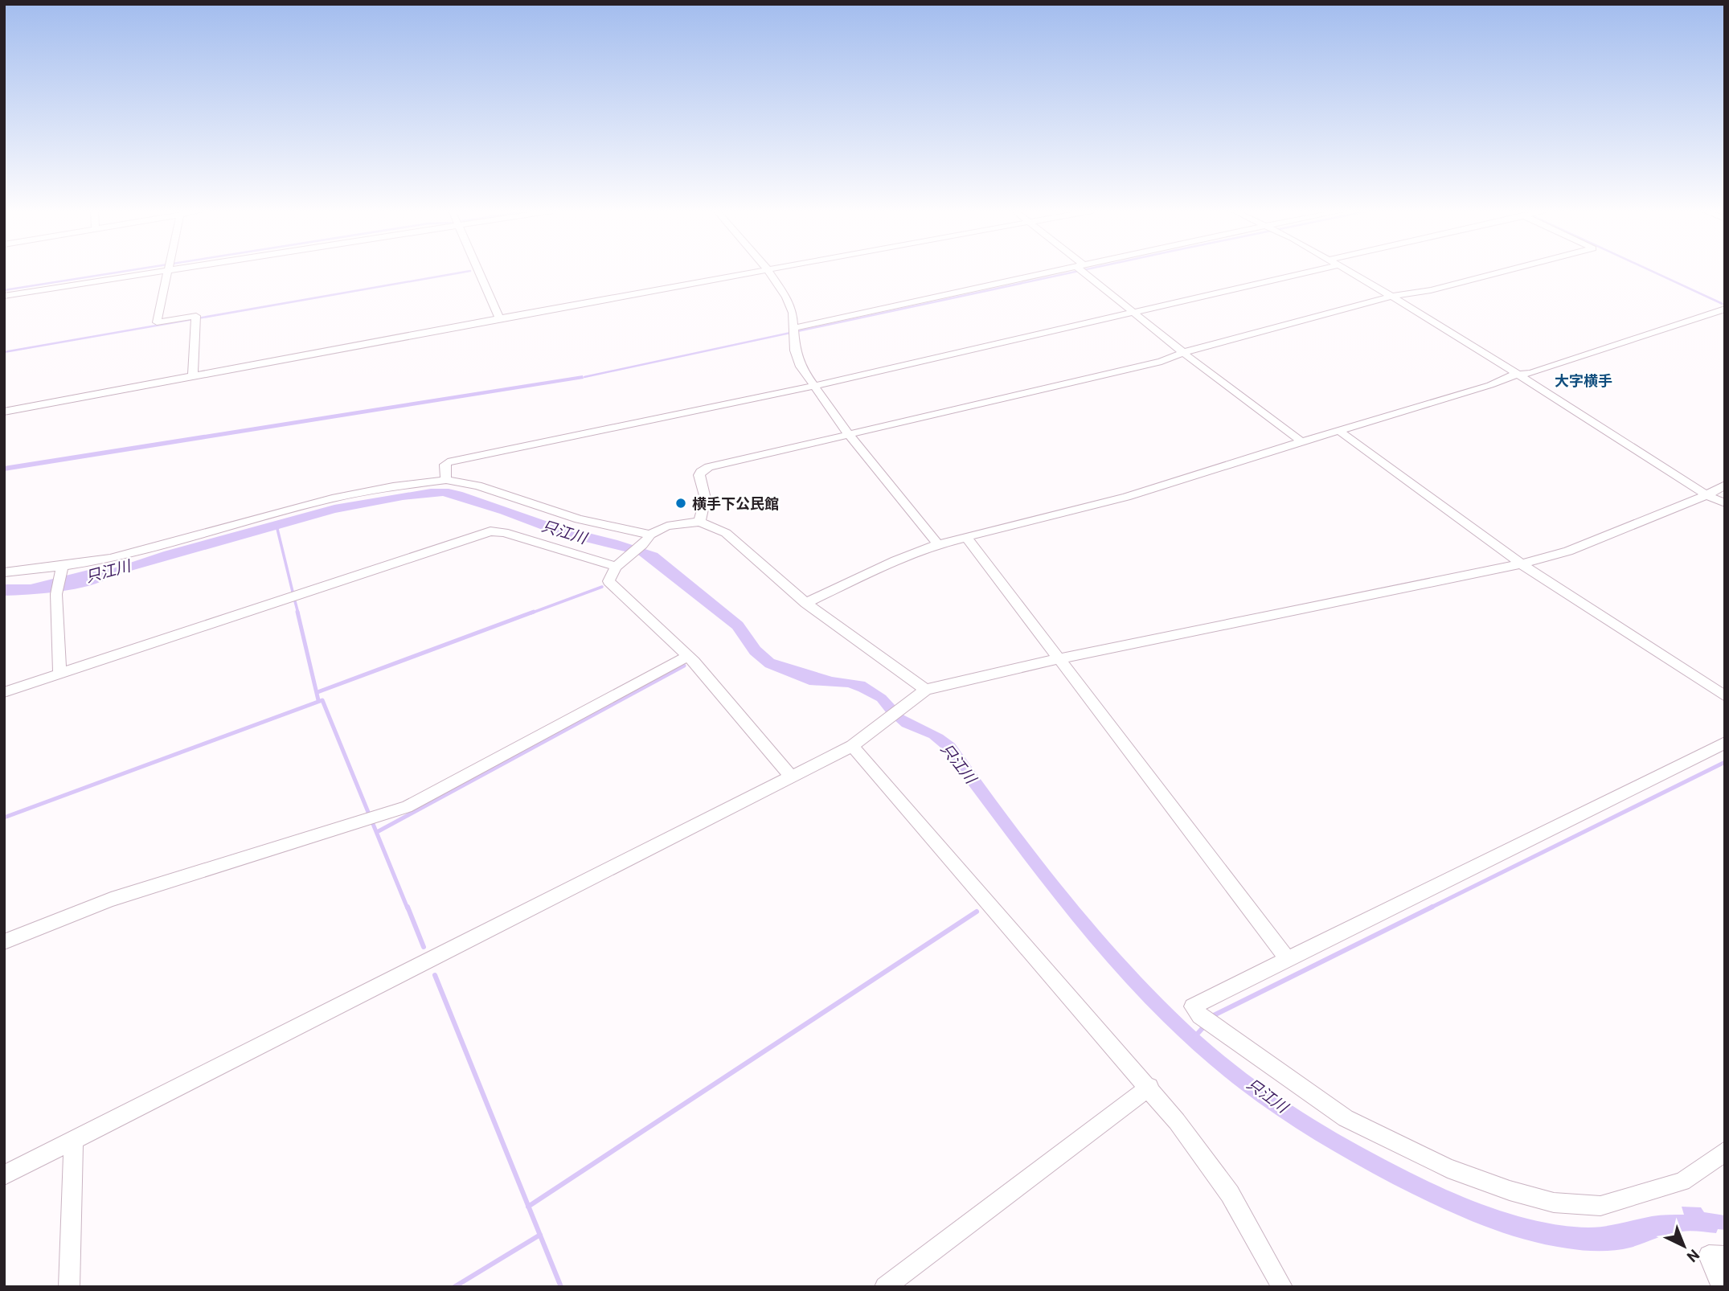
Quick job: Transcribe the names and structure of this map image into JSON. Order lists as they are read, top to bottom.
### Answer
{
  "districts": ["大字横手"],
  "water": ["只江川"],
  "places": ["横手下公民館"],
  "north": "bottom right"
}
